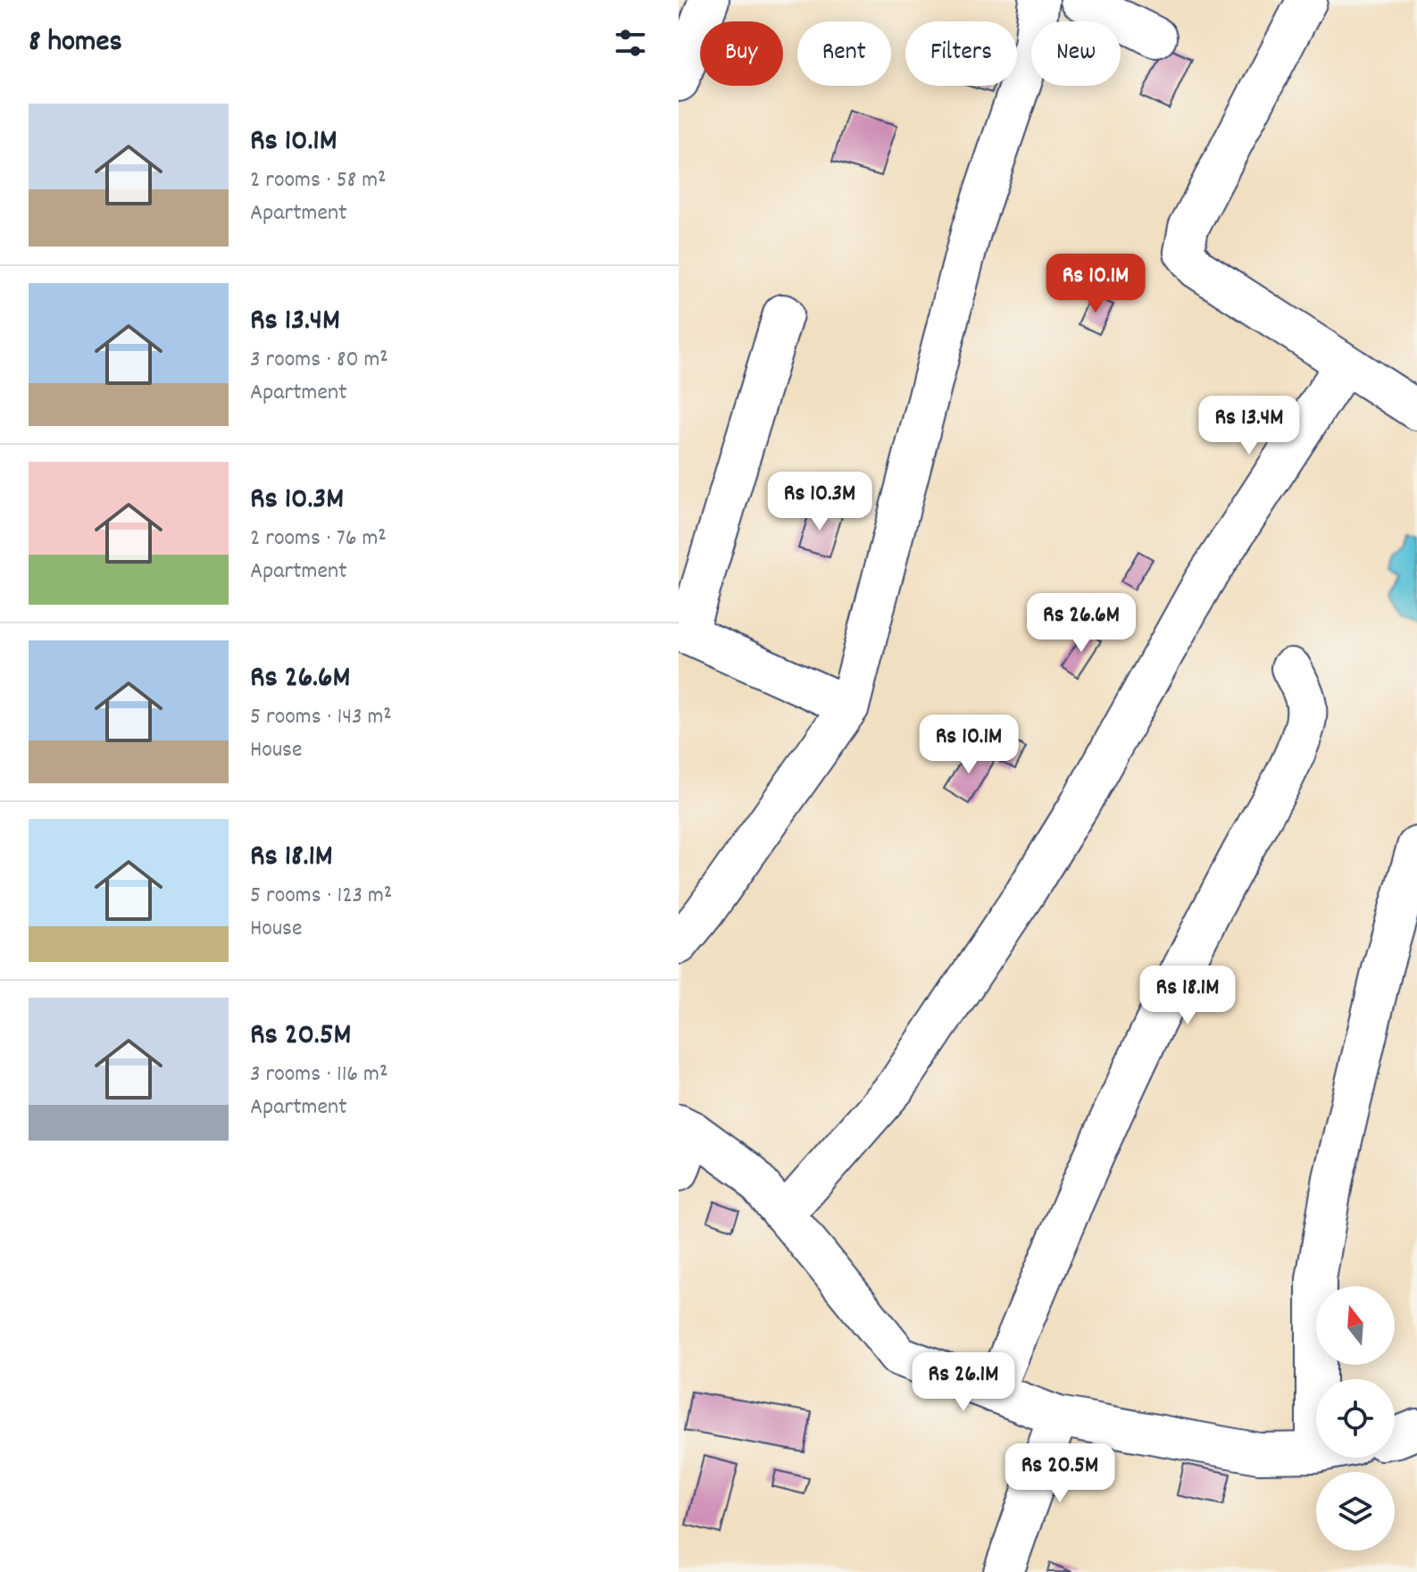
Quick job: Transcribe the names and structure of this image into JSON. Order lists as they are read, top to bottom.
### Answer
{
  "north": "top",
  "page": {
    "heading": "8 homes",
    "chip": [
      "Buy",
      "Rent",
      "Filters",
      "New"
    ],
    "list": [
      {
        "name": "Rs 10.1M",
        "note": "2 rooms · 58 m² · Apartment"
      },
      {
        "name": "Rs 13.4M",
        "note": "3 rooms · 80 m² · Apartment"
      },
      {
        "name": "Rs 10.3M",
        "note": "2 rooms · 76 m² · Apartment"
      },
      {
        "name": "Rs 26.6M",
        "note": "5 rooms · 143 m² · House"
      },
      {
        "name": "Rs 18.1M",
        "note": "5 rooms · 123 m² · House"
      },
      {
        "name": "Rs 20.5M",
        "note": "3 rooms · 116 m² · Apartment"
      }
    ],
    "price": [
      "Rs 10.1M",
      "Rs 13.4M",
      "Rs 10.3M",
      "Rs 26.6M",
      "Rs 10.1M",
      "Rs 18.1M",
      "Rs 26.1M",
      "Rs 20.5M"
    ]
  }
}
